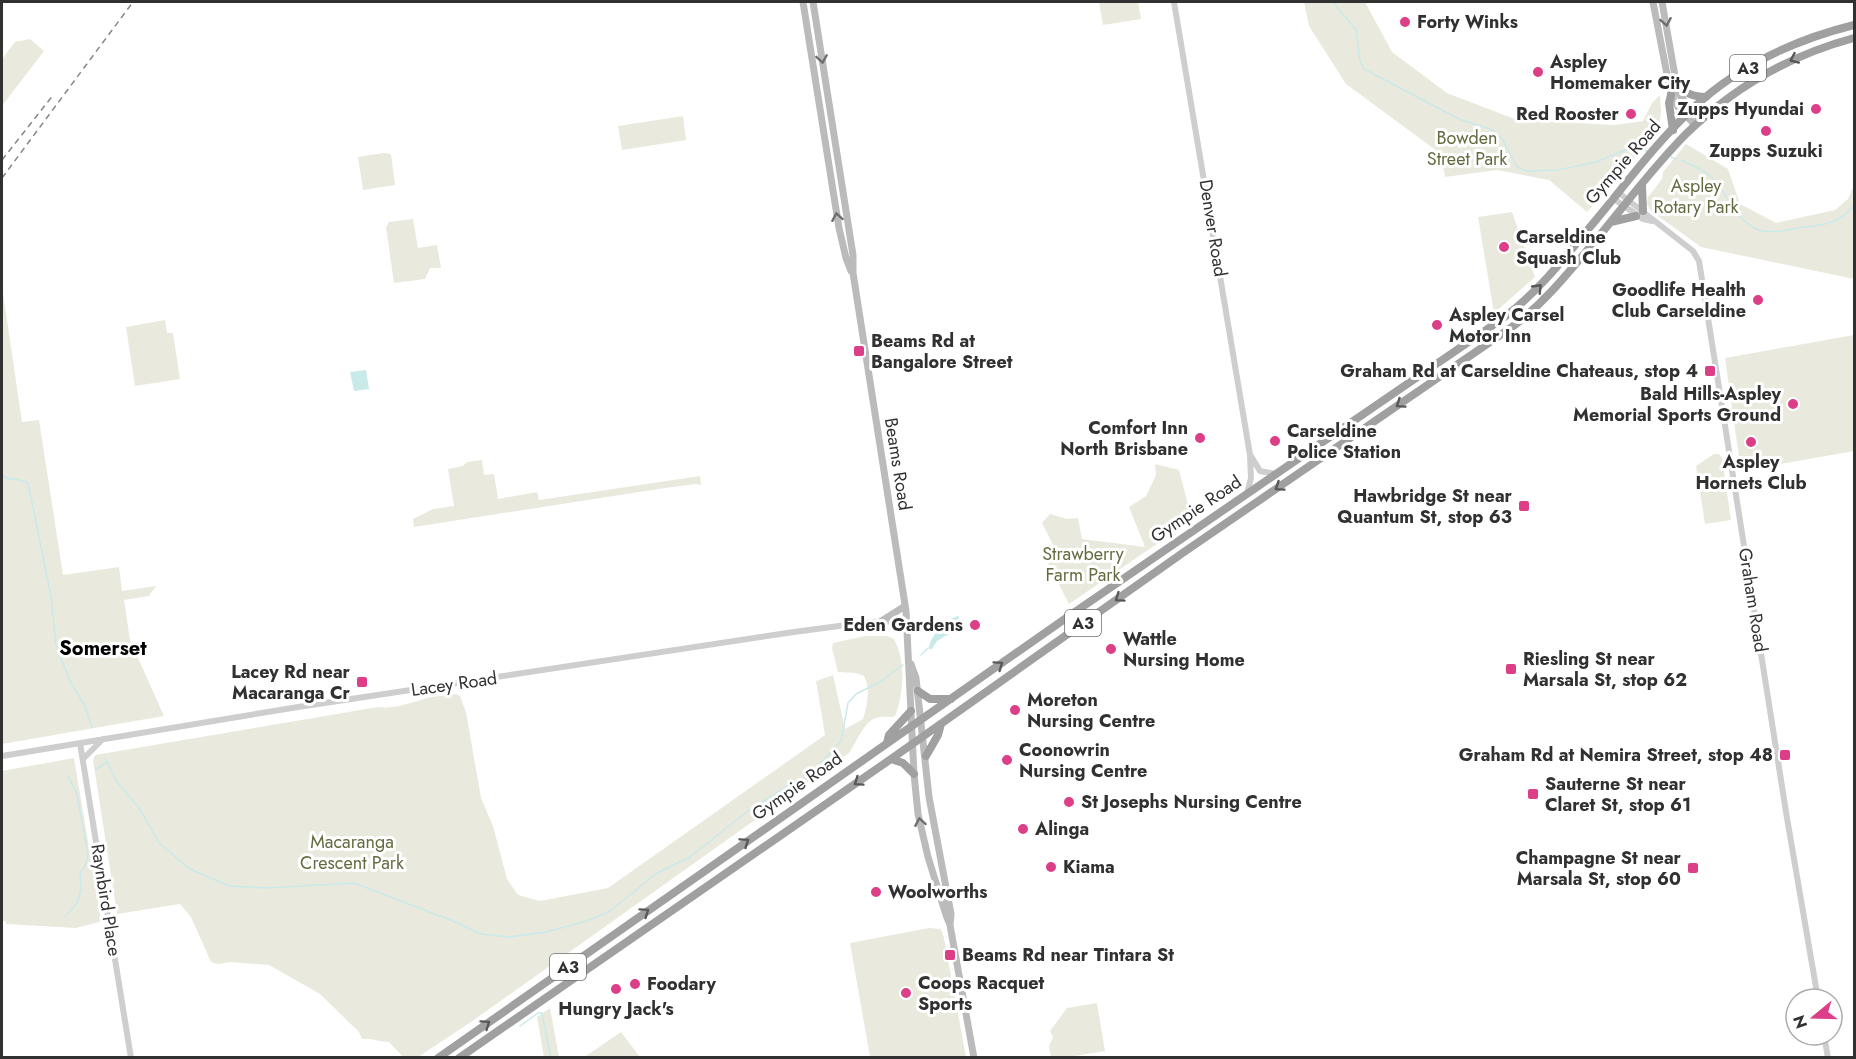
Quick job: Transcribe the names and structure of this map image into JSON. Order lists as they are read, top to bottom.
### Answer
{
  "streets": {
    "highway": ["A3", "Gympie Road"],
    "main road": ["Beams Road"],
    "street": [
      "Denver Road",
      "Graham Road",
      "Lacey Road",
      "Raynbird Place"
    ]
  },
  "crossings": [
    ["Gympie Road", "Denver Road"],
    ["Gympie Road", "Beams Road"],
    ["Gympie Road", "Graham Road"],
    ["Beams Road", "Lacey Road"],
    ["Lacey Road", "Raynbird Place"]
  ],
  "districts": ["Somerset"],
  "parks": [
    "Bowden Street Park",
    "Aspley Rotary Park",
    "Strawberry Farm Park",
    "Macaranga Crescent Park"
  ],
  "places": {
    "other": [
      "Forty Winks",
      "Aspley Homemaker City",
      "Zupps Hyundai",
      "Red Rooster",
      "Zupps Suzuki",
      "Carseldine Squash Club",
      "Goodlife Health Club Carseldine",
      "Aspley Carsel Motor Inn",
      "Bald Hills-Aspley Memorial Sports Ground",
      "Comfort Inn North Brisbane",
      "Carseldine Police Station",
      "Aspley Hornets Club",
      "Eden Gardens",
      "Wattle Nursing Home",
      "Moreton Nursing Centre",
      "Coonowrin Nursing Centre",
      "St Josephs Nursing Centre",
      "Alinga",
      "Kiama",
      "Woolworths",
      "Foodary",
      "Hungry Jack's",
      "Coops Racquet Sports"
    ],
    "transit": [
      "Beams Rd at Bangalore Street",
      "Graham Rd at Carseldine Chateaus, stop 4",
      "Hawbridge St near Quantum St, stop 63",
      "Riesling St near Marsala St, stop 62",
      "Lacey Rd near Macaranga Cr",
      "Graham Rd at Nemira Street, stop 48",
      "Sauterne St near Claret St, stop 61",
      "Champagne St near Marsala St, stop 60",
      "Beams Rd near Tintara St"
    ]
  },
  "north": "left"
}
